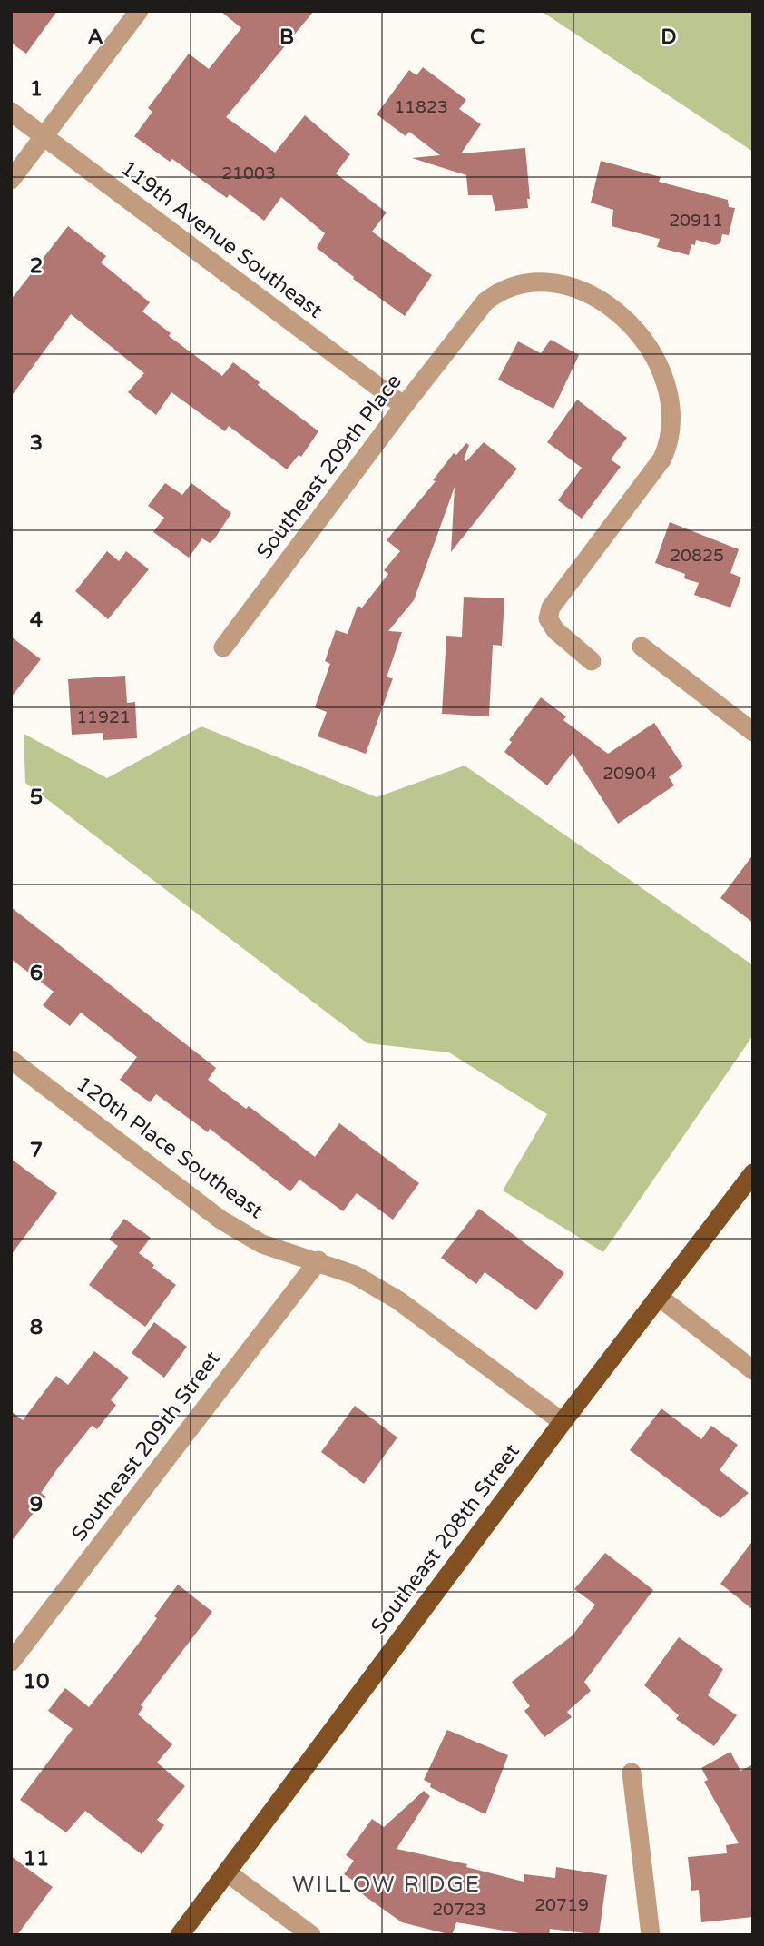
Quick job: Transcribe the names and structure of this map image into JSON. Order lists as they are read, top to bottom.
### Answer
{
  "streets": {
    "main road": ["Southeast 208th Street"],
    "street": [
      "119th Avenue Southeast",
      "Southeast 209th Place",
      "120th Place Southeast",
      "Southeast 209th Street"
    ]
  },
  "crossings": [
    ["119th Avenue Southeast", "Southeast 209th Place"],
    ["120th Place Southeast", "Southeast 209th Street"],
    ["120th Place Southeast", "Southeast 208th Street"]
  ],
  "districts": ["WILLOW RIDGE"],
  "house_numbers": [
    "11823",
    "21003",
    "20911",
    "20825",
    "11921",
    "20904",
    "20719",
    "20723"
  ],
  "grid": {
    "columns": [
      "A",
      "B",
      "C",
      "D"
    ],
    "rows": [
      "1",
      "2",
      "3",
      "4",
      "5",
      "6",
      "7",
      "8",
      "9",
      "10",
      "11"
    ]
  }
}
